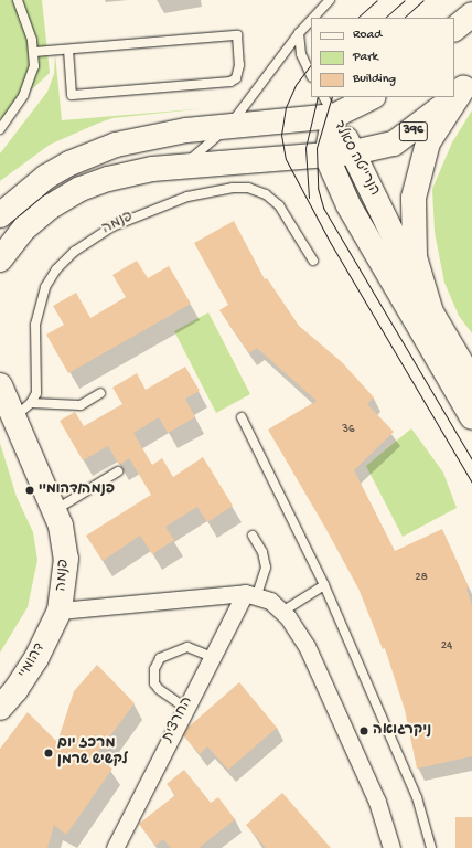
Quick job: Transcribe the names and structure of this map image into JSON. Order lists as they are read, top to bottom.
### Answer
{
  "streets": {
    "main road": [
      "396",
      "הנרייטה סאלד",
      "פנמה",
      "דהומיי"
    ],
    "street": ["החרצית"]
  },
  "crossings": [
    ["396", "הנרייטה סאלד"],
    ["פנמה", "דהומיי"]
  ],
  "places": ["פנמה/דהומיי", "ניקרגואה", "מרכז יום לקשיש שרמן"],
  "house_numbers": ["36", "28", "24"],
  "legend": ["Road", "Park", "Building"]
}
